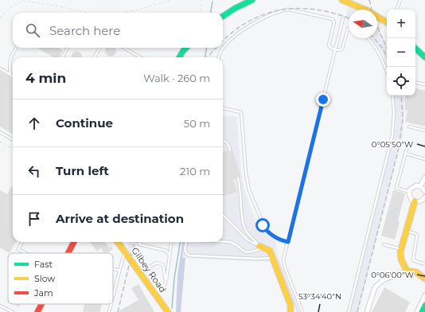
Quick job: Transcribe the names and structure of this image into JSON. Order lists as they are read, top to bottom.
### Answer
{
  "streets": {
    "main road": ["Gilbey Road"]
  },
  "legend": ["Fast", "Slow", "Jam"],
  "north": "left",
  "page": {
    "map_buttons": ["+", "−"],
    "search": "Search here",
    "heading": ["4 min", "Walk · 260 m"],
    "list": [
      ["Continue", "50 m"],
      ["Turn left", "210 m"],
      "Arrive at destination"
    ]
  },
  "coordinates": ["0°05'50\"W", "0°06'00\"W", "53°34'40\"N"]
}
